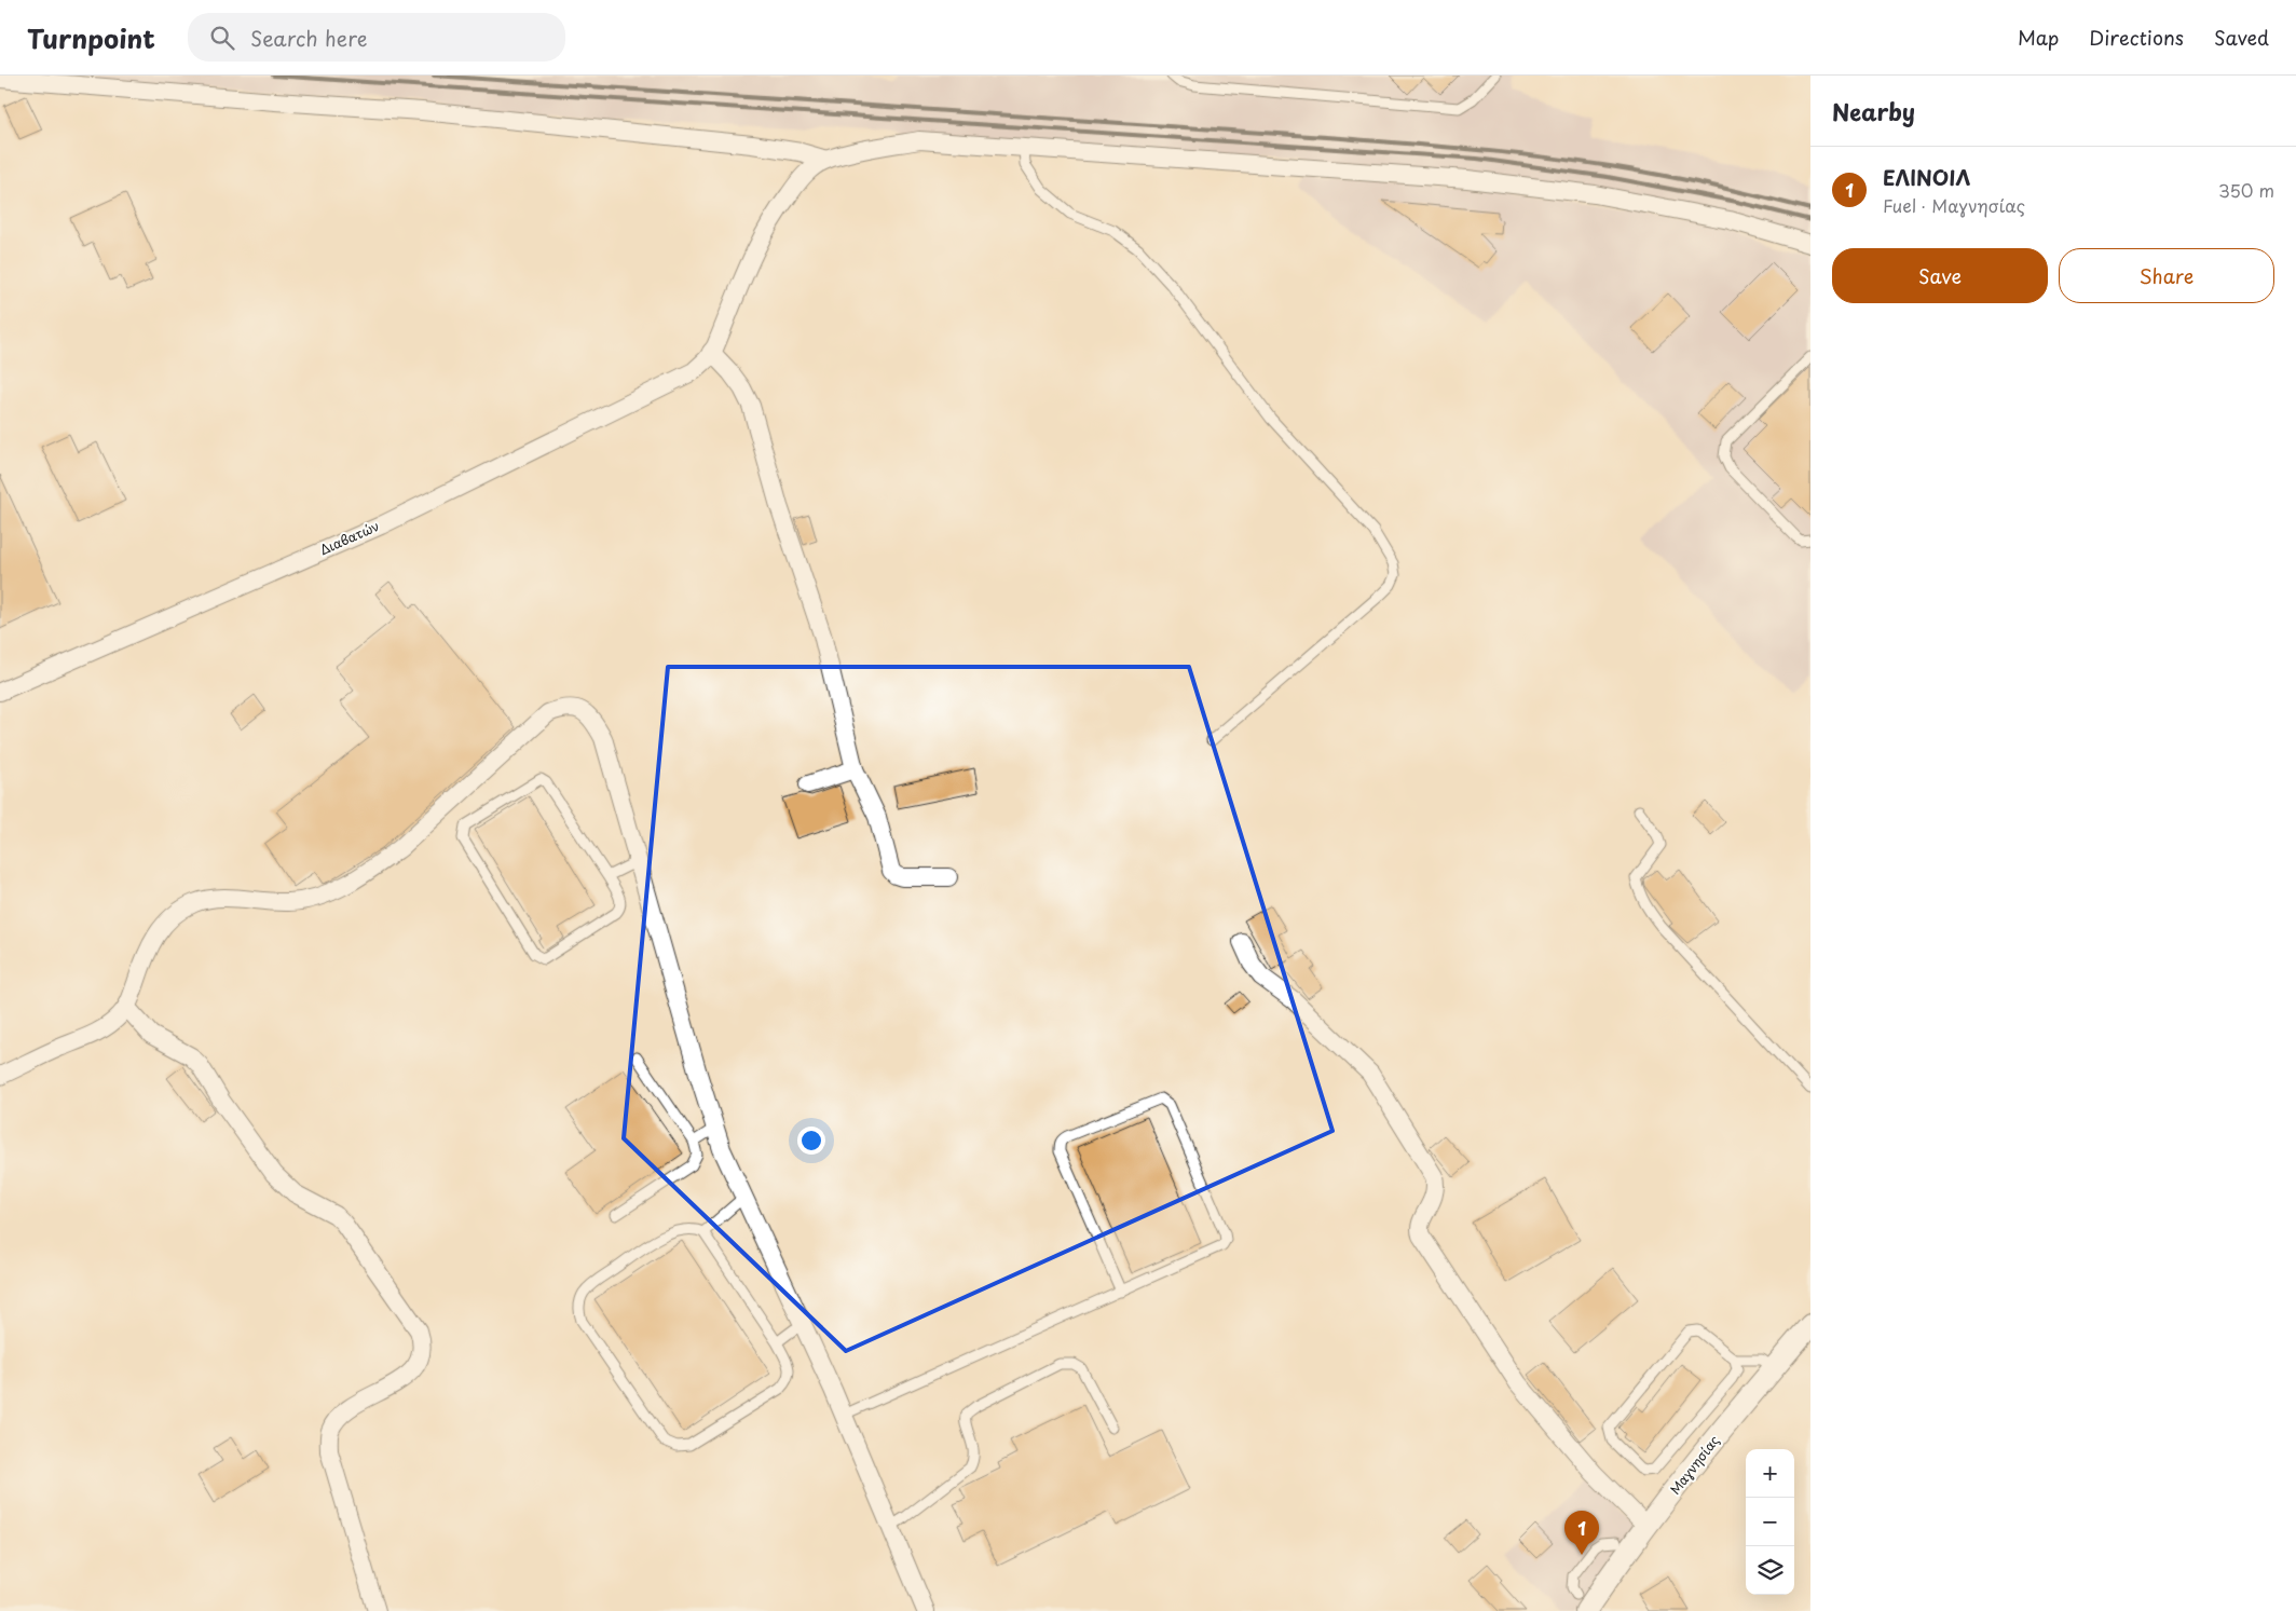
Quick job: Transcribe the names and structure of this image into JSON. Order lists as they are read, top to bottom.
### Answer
{
  "streets": {
    "street": ["Διαβατών", "Μαγνησίας"]
  },
  "page": {
    "header": "Turnpoint",
    "search": "Search here",
    "nav": ["Map", "Directions", "Saved"],
    "heading": "Nearby",
    "list": [
      {
        "mark": "1",
        "name": "ΕΛΙΝΟΙΛ",
        "note": "Fuel · Μαγνησίας",
        "value": "350 m"
      }
    ],
    "buttons": ["Save", "Share"],
    "map_buttons": ["+", "−"],
    "pins": "1"
  }
}
